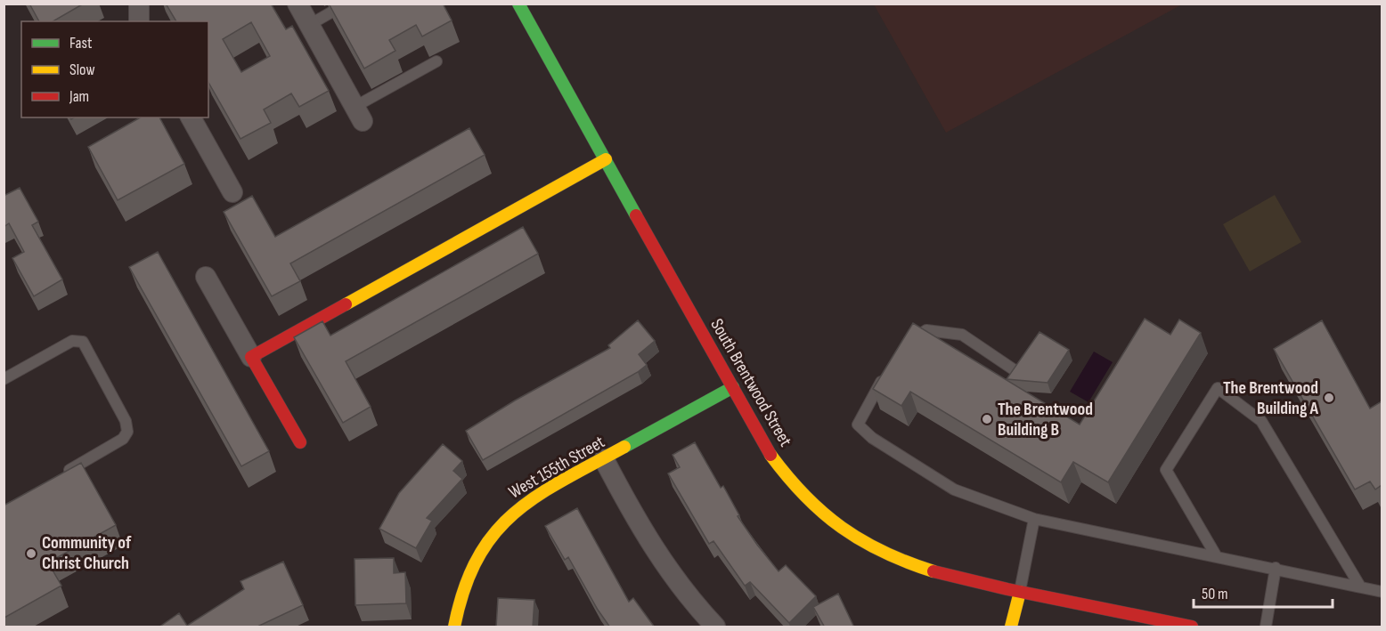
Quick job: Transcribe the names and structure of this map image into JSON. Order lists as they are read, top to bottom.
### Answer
{
  "streets": {
    "street": ["South Brentwood Street", "West 155th Street"]
  },
  "crossings": [
    ["South Brentwood Street", "West 155th Street"]
  ],
  "places": ["The Brentwood Building A", "The Brentwood Building B", "Community of Christ Church"],
  "legend": ["Fast", "Slow", "Jam"],
  "scale_bar": "50 m"
}
